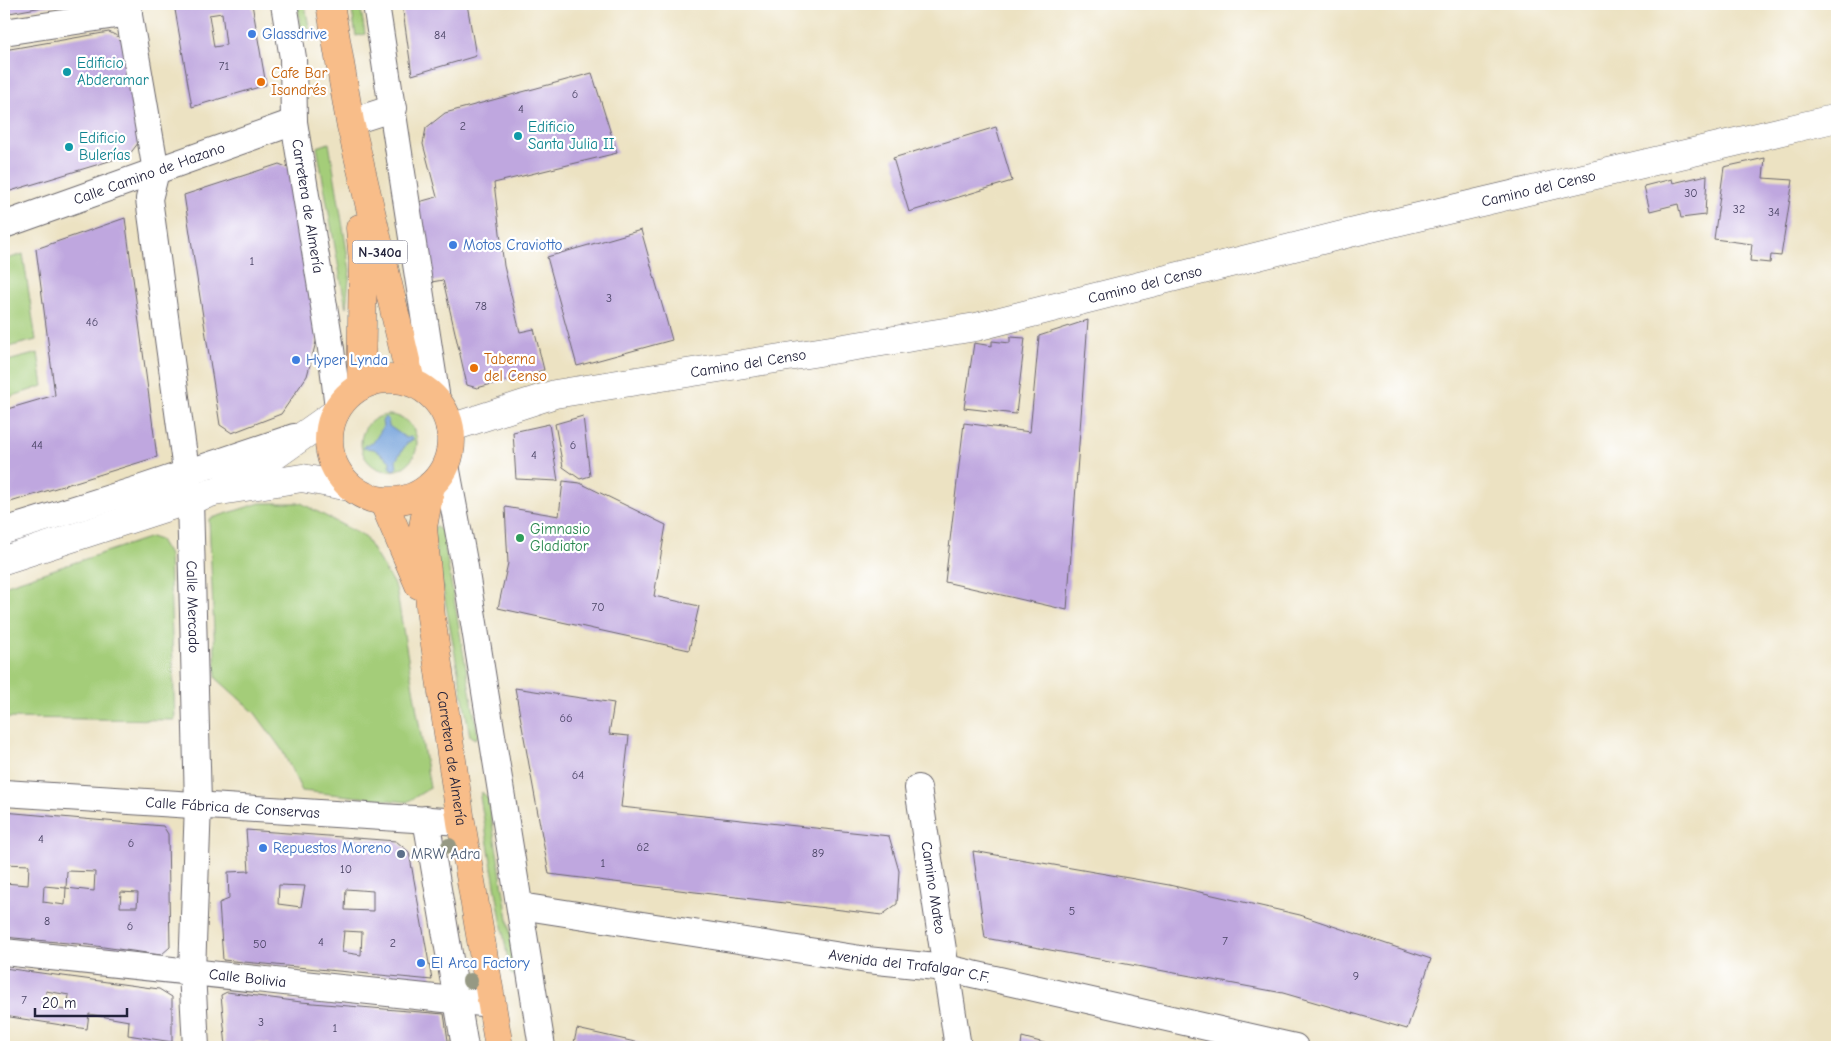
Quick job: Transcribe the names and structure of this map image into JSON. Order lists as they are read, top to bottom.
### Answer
{
  "streets": {
    "highway": ["Carretera de Almería", "N-340a"],
    "street": [
      "Calle Camino de Hazano",
      "Camino del Censo",
      "Calle Mercado",
      "Calle Fábrica de Conservas",
      "Camino Mateo",
      "Avenida del Trafalgar C.F.",
      "Calle Bolivia"
    ]
  },
  "crossings": [
    ["Calle Camino de Hazano", "Carretera de Almería"],
    ["Calle Camino de Hazano", "Calle Mercado"],
    ["Camino del Censo", "Carretera de Almería"],
    ["Camino del Censo", "N-340a"],
    ["Carretera de Almería", "N-340a"],
    ["Carretera de Almería", "Calle Fábrica de Conservas"],
    ["Carretera de Almería", "Calle Bolivia"],
    ["Calle Mercado", "Calle Fábrica de Conservas"],
    ["Calle Mercado", "Calle Bolivia"],
    ["Camino Mateo", "Avenida del Trafalgar C.F."]
  ],
  "places": [
    "Glassdrive",
    "Edificio Abderamar",
    "Cafe Bar Isandrés",
    "Edificio Santa Julia II",
    "Edificio Bulerías",
    "Motos Craviotto",
    "Hyper Lynda",
    "Taberna del Censo",
    "Gimnasio Gladiator",
    "Repuestos Moreno",
    "MRW Adra",
    "El Arca Factory"
  ],
  "house_numbers": [
    "84",
    "71",
    "6",
    "4",
    "2",
    "30",
    "32",
    "34",
    "1",
    "3",
    "78",
    "46",
    "44",
    "6",
    "4",
    "70",
    "66",
    "64",
    "4",
    "6",
    "62",
    "89",
    "1",
    "10",
    "5",
    "8",
    "6",
    "7",
    "4",
    "2",
    "50",
    "9",
    "7",
    "3",
    "1"
  ],
  "scale_bar": "20 m"
}
